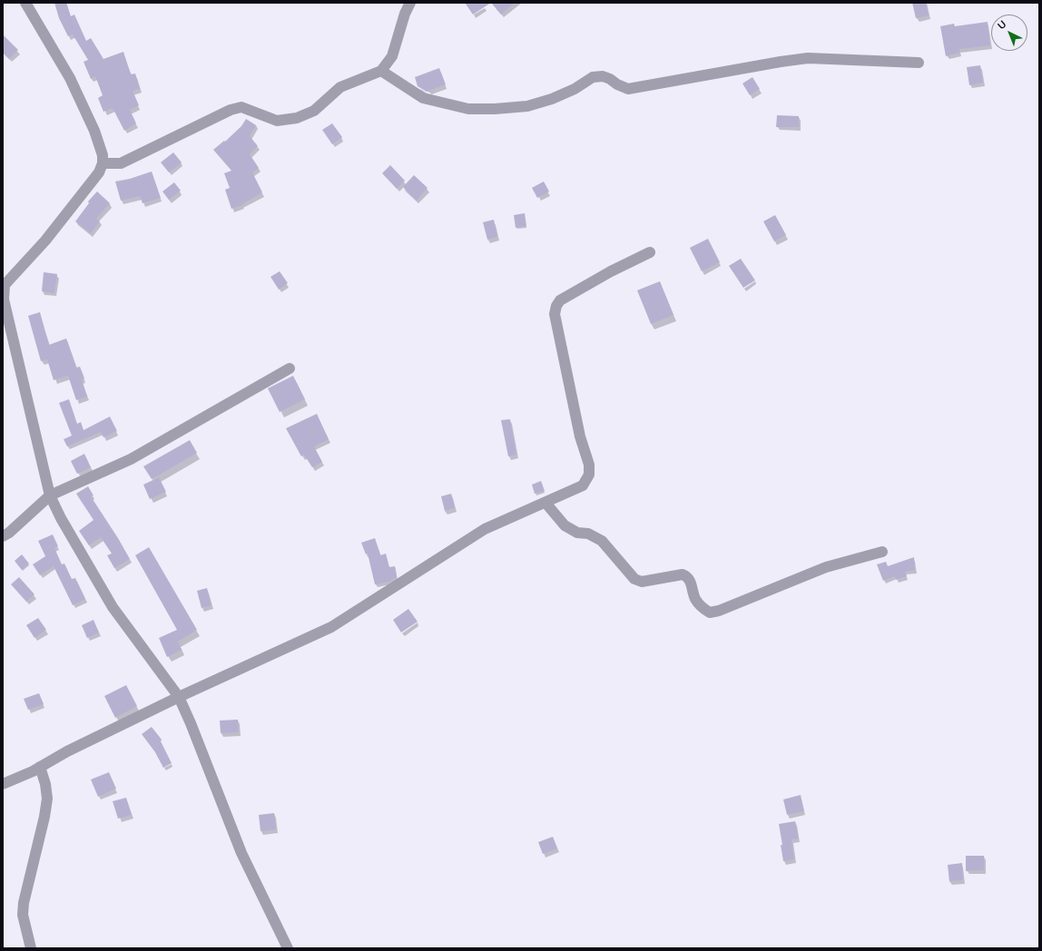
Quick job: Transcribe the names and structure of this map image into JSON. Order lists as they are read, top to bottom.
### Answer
{
  "north": "top left"
}
